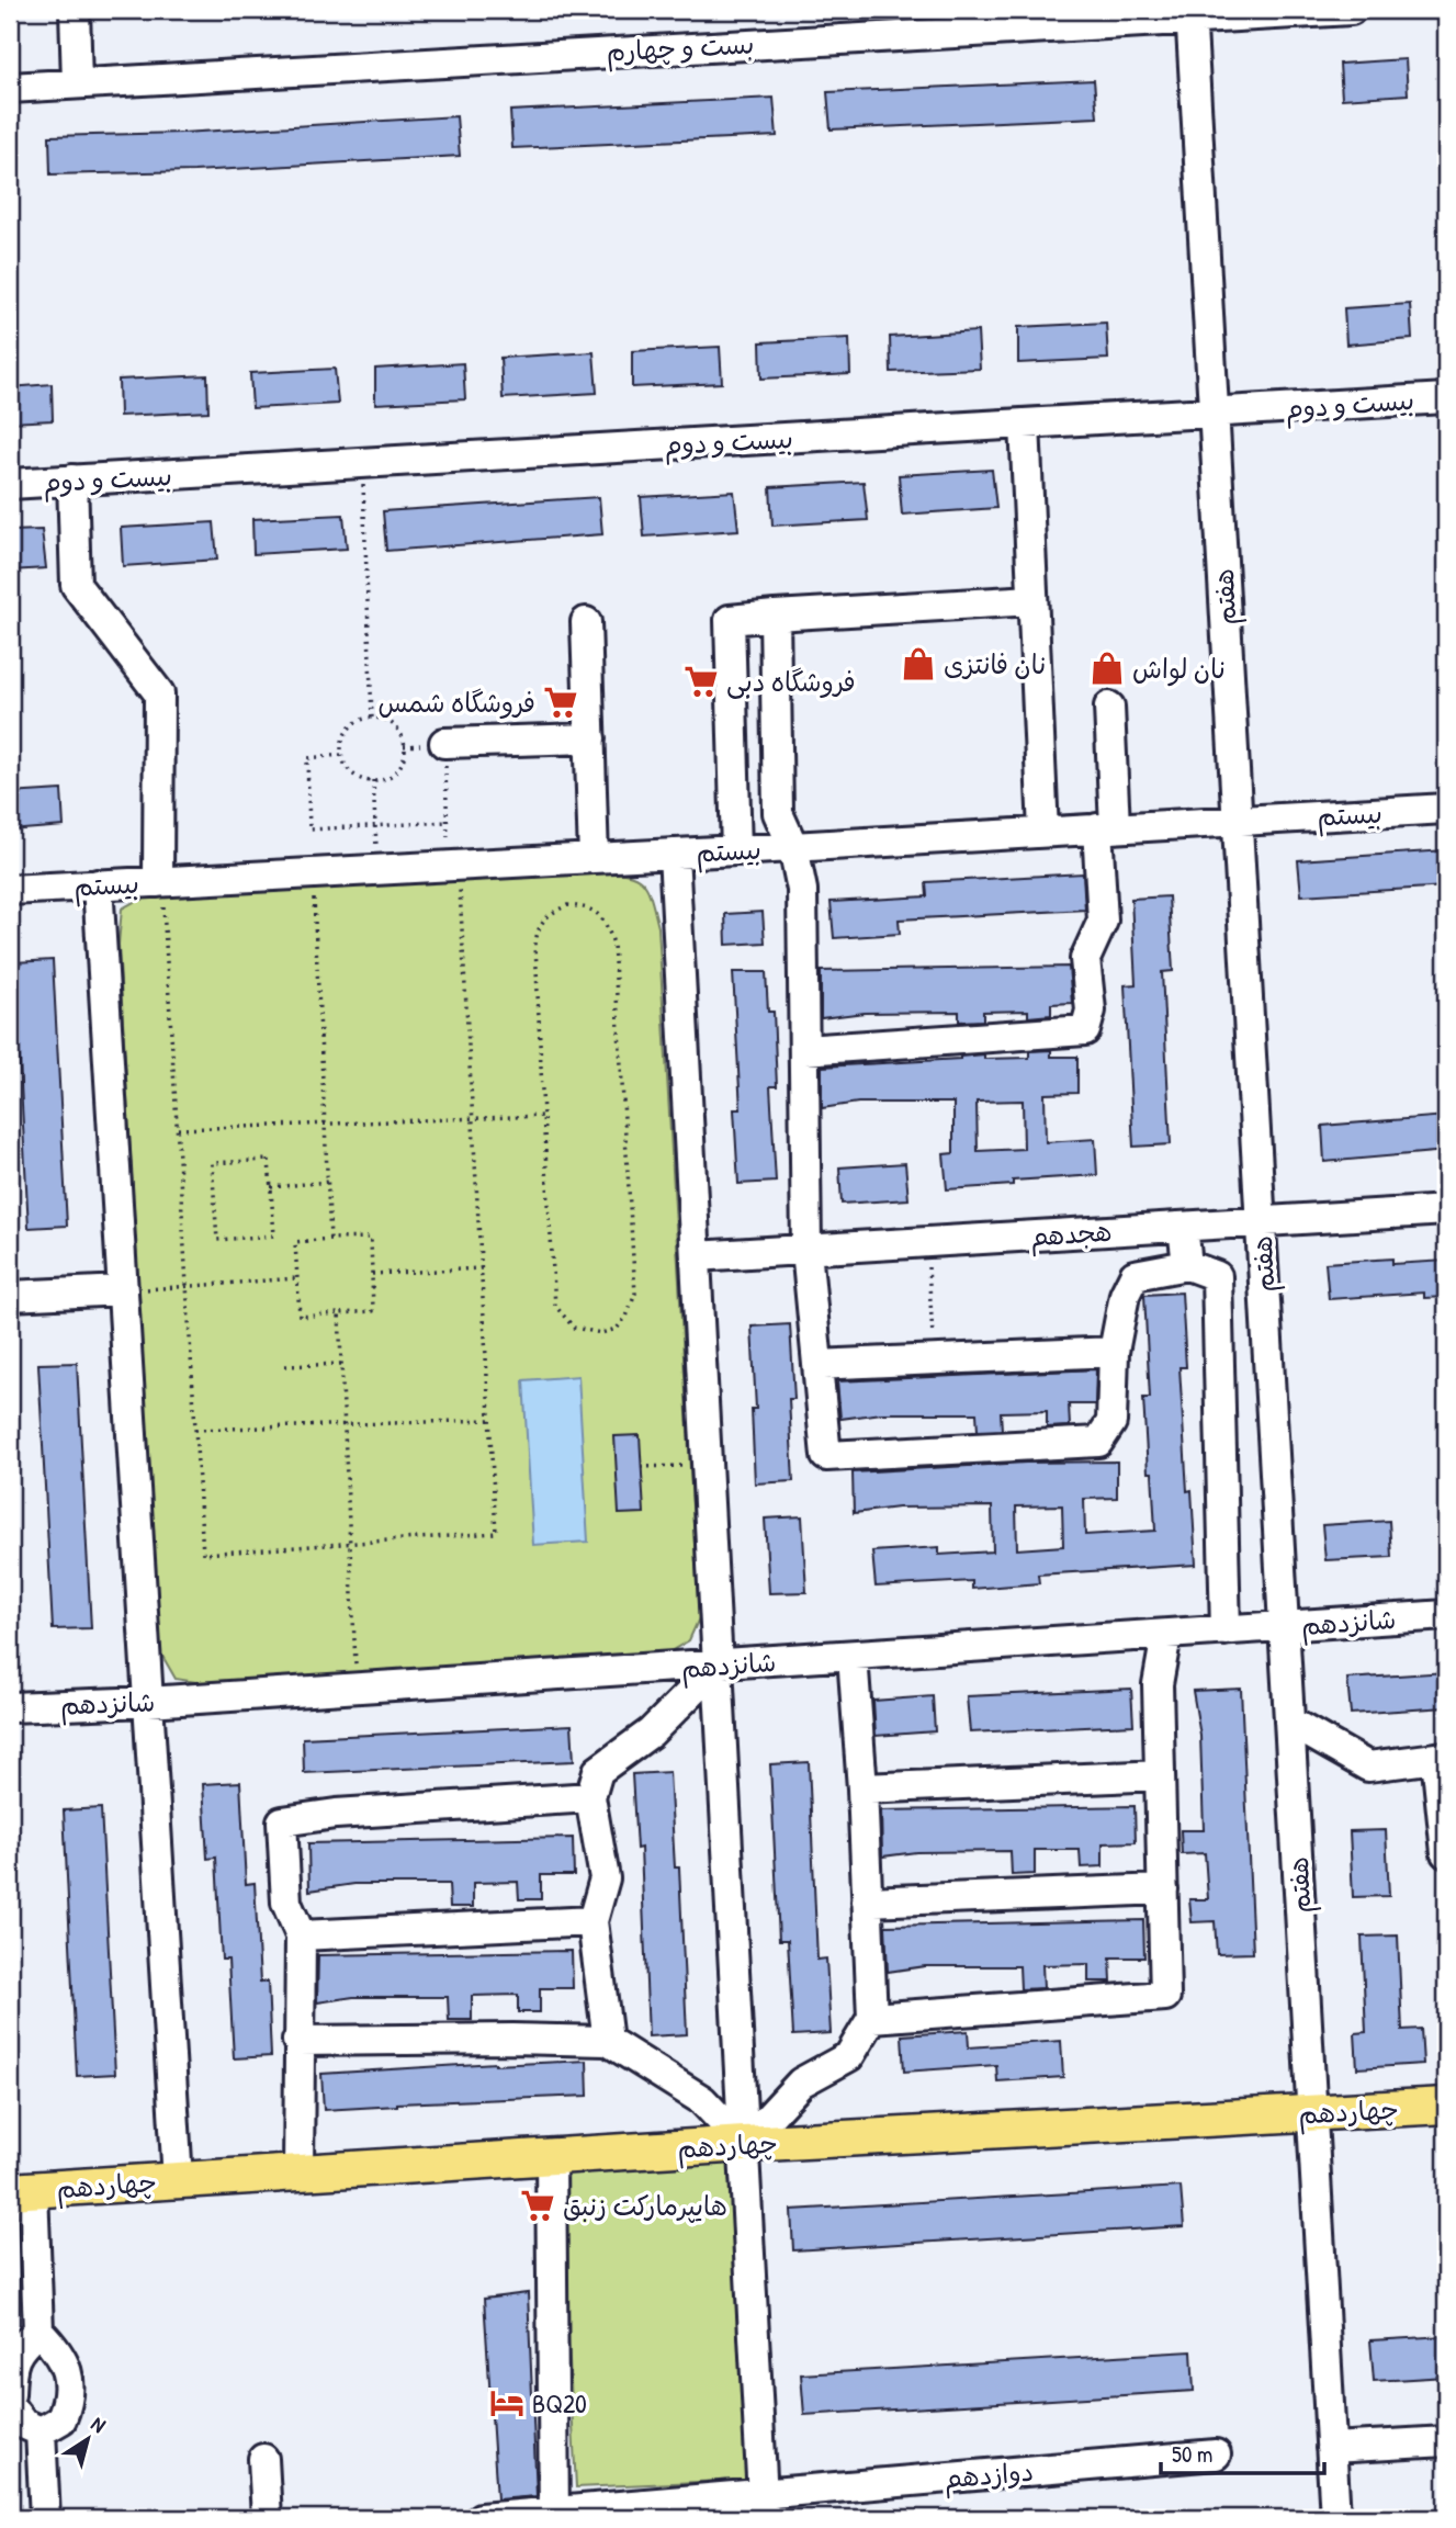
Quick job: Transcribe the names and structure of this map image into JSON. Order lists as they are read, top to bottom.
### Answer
{
  "streets": {
    "main road": ["چهاردهم"],
    "street": [
      "بست و چهارم",
      "بیست و دوم",
      "هفتم",
      "بیستم",
      "هجدهم",
      "شانزدهم",
      "دوازدهم"
    ]
  },
  "crossings": [
    ["بست و چهارم", "هفتم"],
    ["بیست و دوم", "هفتم"],
    ["هفتم", "بیستم"],
    ["هفتم", "هجدهم"],
    ["هفتم", "شانزدهم"],
    ["هفتم", "چهاردهم"]
  ],
  "places": {
    "shop": ["نان فانتزی", "نان لواش"],
    "supermarket": ["فروشگاه دبی", "فروشگاه شمس", "هایپرمارکت زنبق"],
    "hotel": ["BQ20"]
  },
  "scale_bar": "50 m",
  "north": "top right"
}
